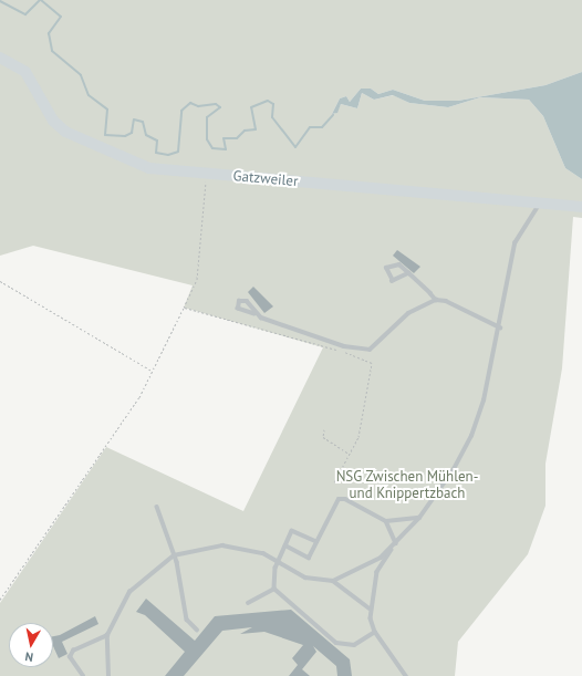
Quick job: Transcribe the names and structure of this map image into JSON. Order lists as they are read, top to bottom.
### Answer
{
  "streets": {
    "street": ["Gatzweiler"]
  },
  "parks": ["NSG Zwischen Mühlen- und Knippertzbach"],
  "north": "bottom"
}
